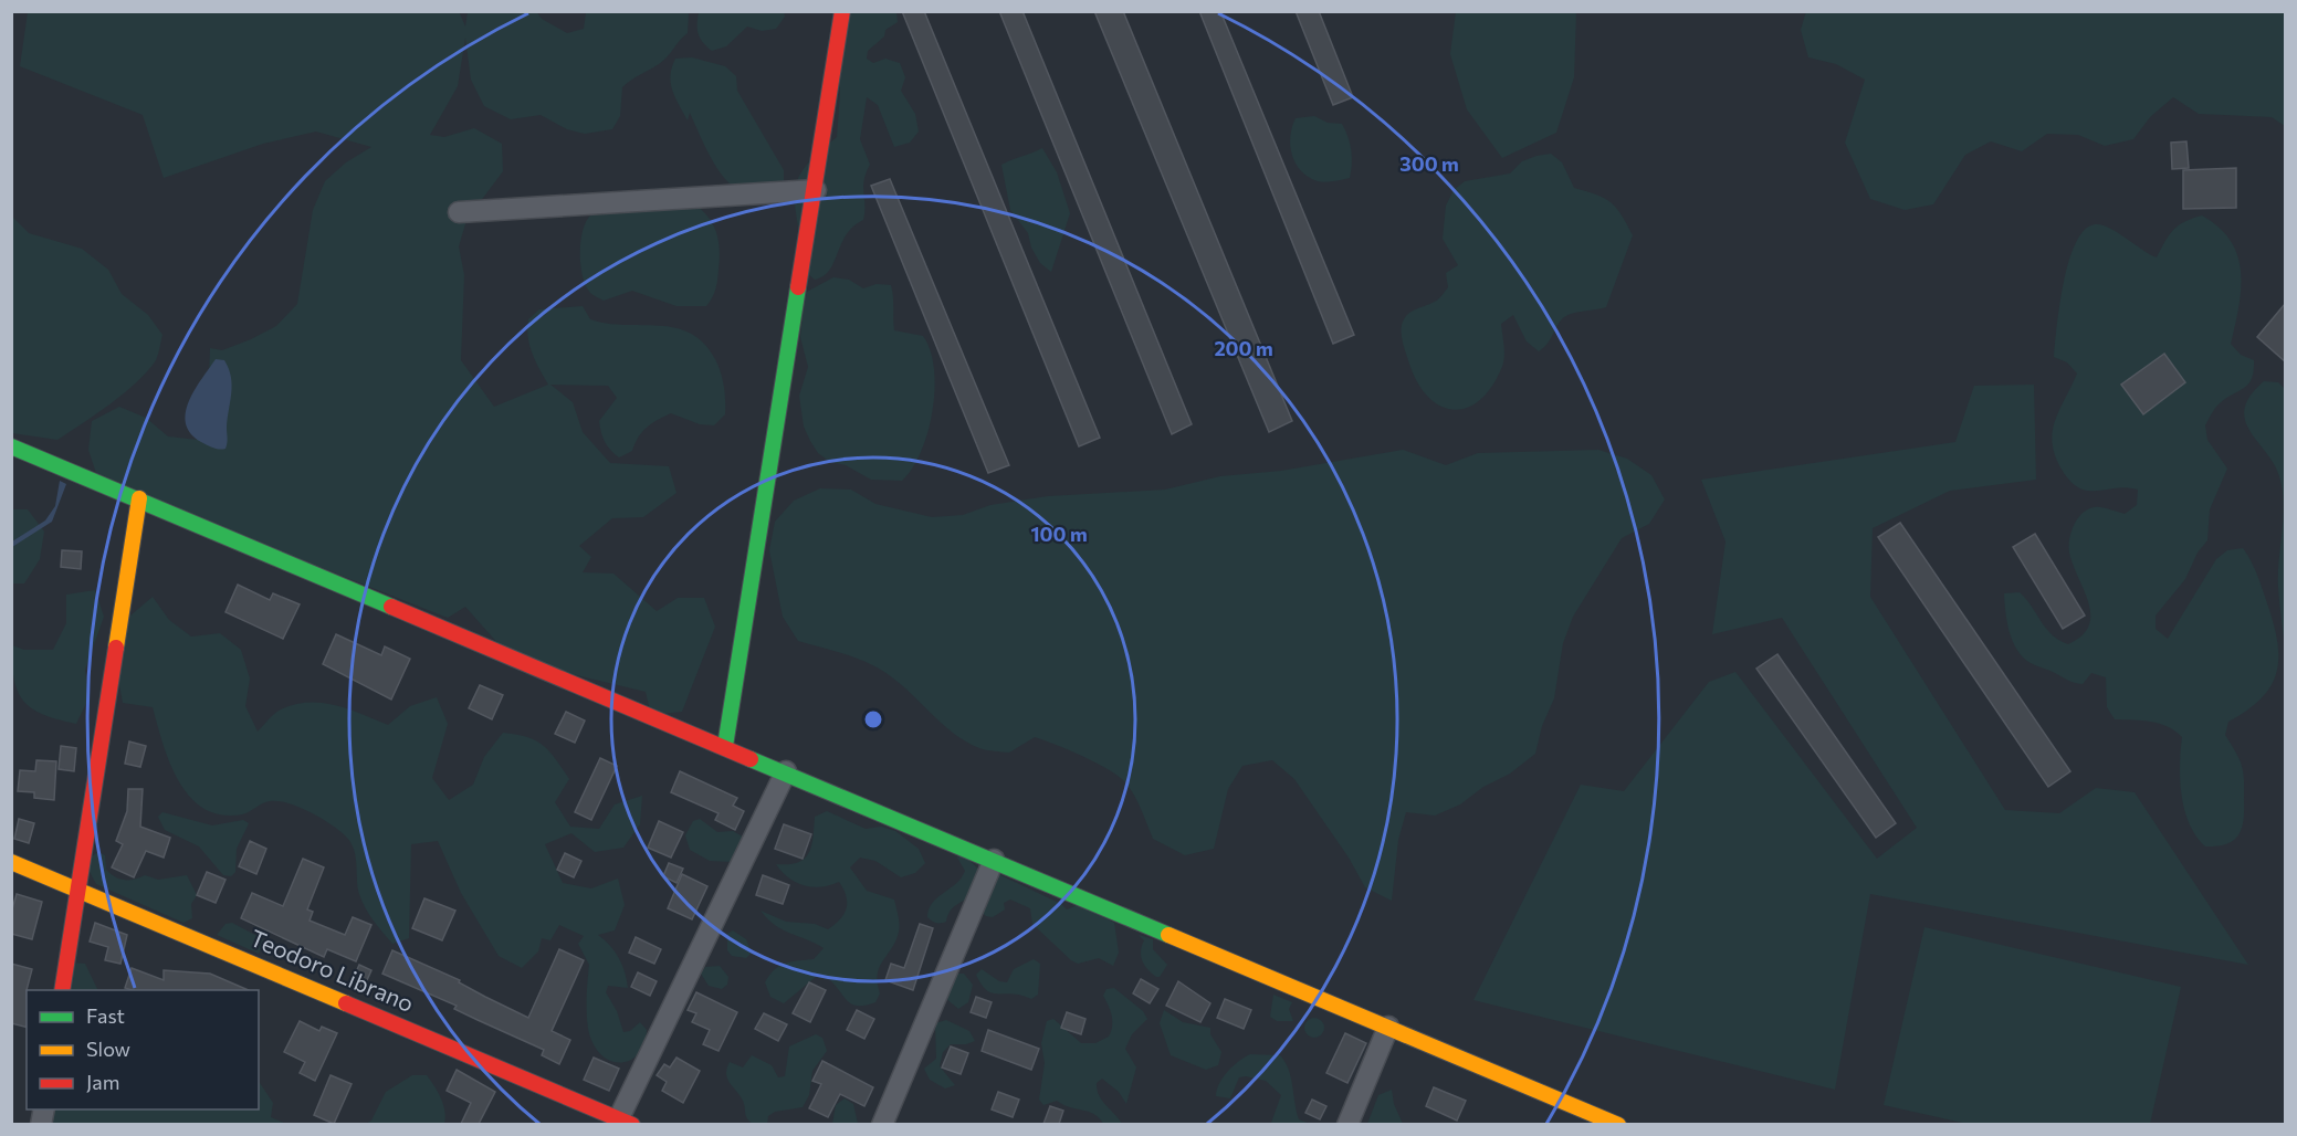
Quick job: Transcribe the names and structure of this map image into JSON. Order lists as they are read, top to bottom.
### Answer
{
  "streets": {
    "street": ["Teodoro Librano"]
  },
  "legend": ["Fast", "Slow", "Jam"],
  "rings": ["300 m", "200 m", "100 m"]
}
